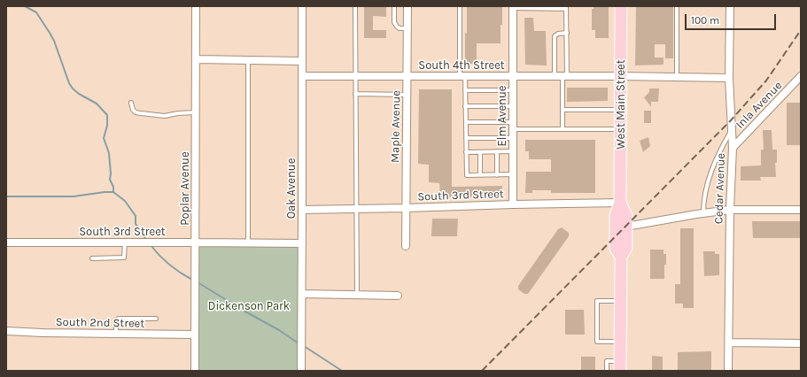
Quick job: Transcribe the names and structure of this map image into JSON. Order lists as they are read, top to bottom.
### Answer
{
  "streets": {
    "main road": ["West Main Street"],
    "street": [
      "South 4th Street",
      "Inla Avenue",
      "Elm Avenue",
      "Maple Avenue",
      "Poplar Avenue",
      "Oak Avenue",
      "Cedar Avenue",
      "South 3rd Street",
      "South 2nd Street"
    ]
  },
  "crossings": [
    ["South 4th Street", "West Main Street"],
    ["South 4th Street", "Elm Avenue"],
    ["South 4th Street", "Maple Avenue"],
    ["South 4th Street", "Oak Avenue"],
    ["South 4th Street", "Cedar Avenue"],
    ["West Main Street", "South 3rd Street"],
    ["Inla Avenue", "Cedar Avenue"],
    ["Elm Avenue", "South 3rd Street"],
    ["Maple Avenue", "South 3rd Street"],
    ["Poplar Avenue", "South 3rd Street"],
    ["Poplar Avenue", "South 2nd Street"],
    ["Oak Avenue", "South 3rd Street"]
  ],
  "parks": ["Dickenson Park"],
  "scale_bar": "100 m"
}
